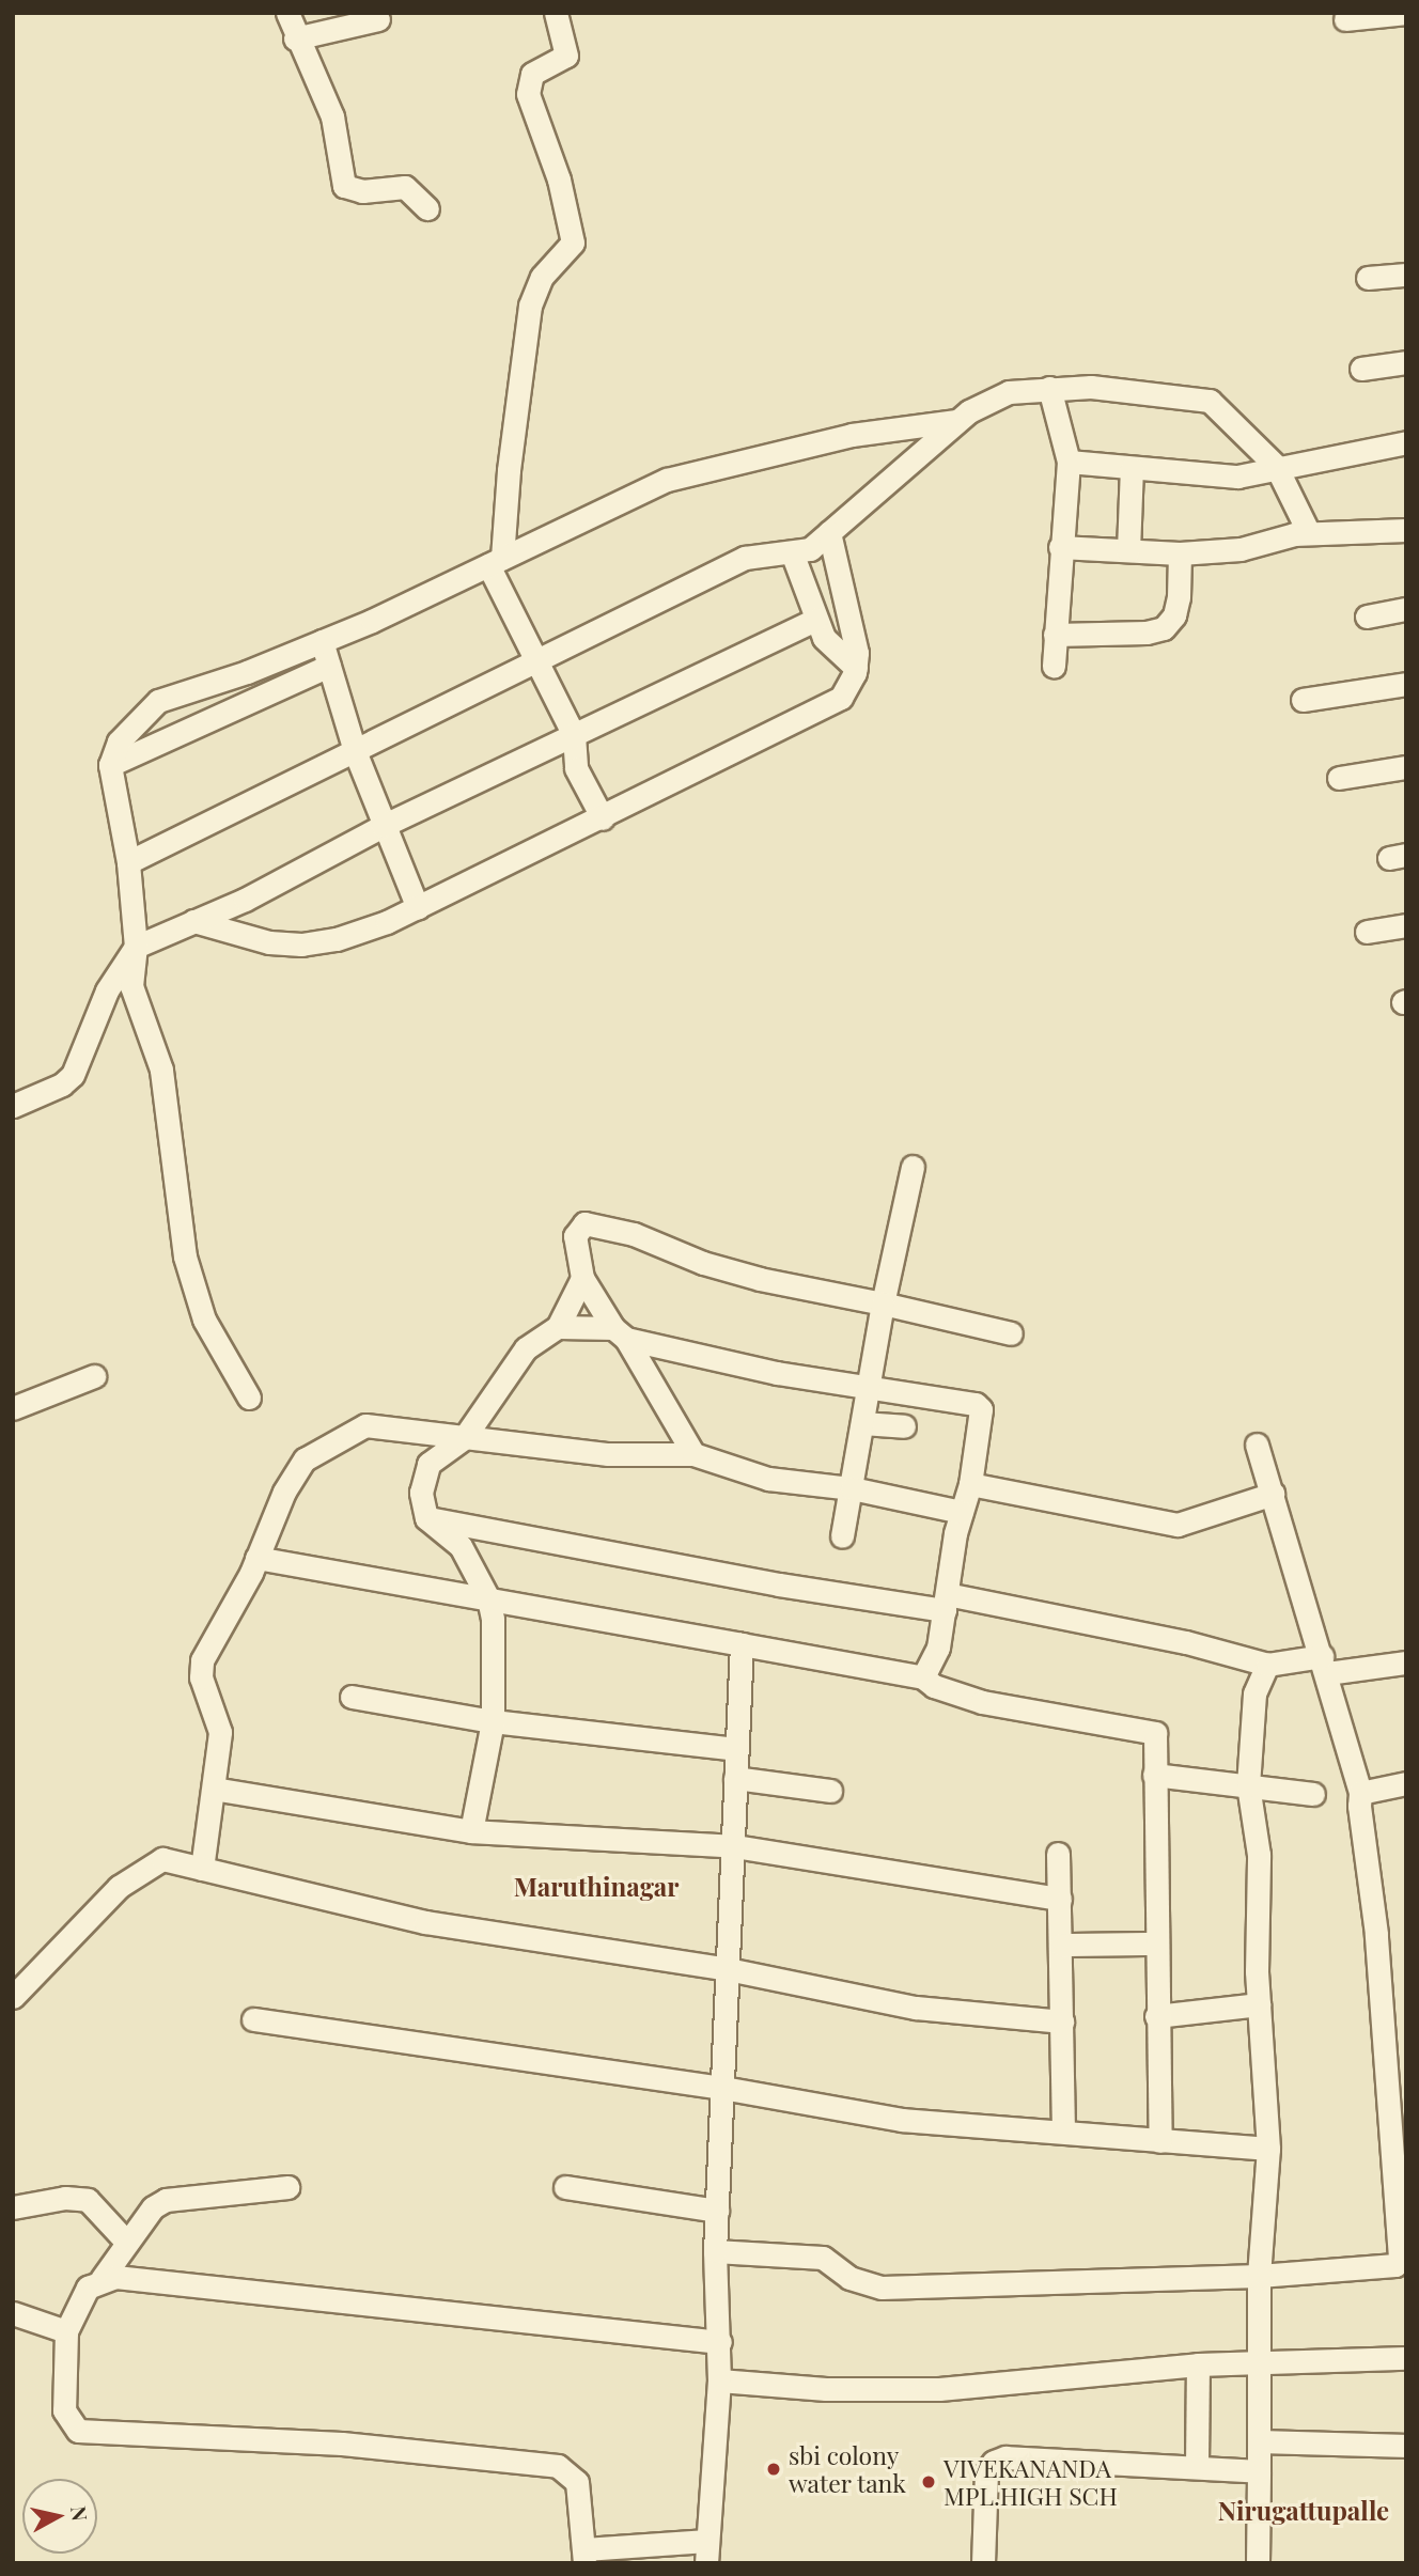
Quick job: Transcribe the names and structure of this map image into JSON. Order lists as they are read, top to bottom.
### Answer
{
  "districts": ["Maruthinagar", "Nirugattupalle"],
  "places": ["sbi colony water tank", "VIVEKANANDA MPL.HIGH SCH"],
  "north": "right"
}
